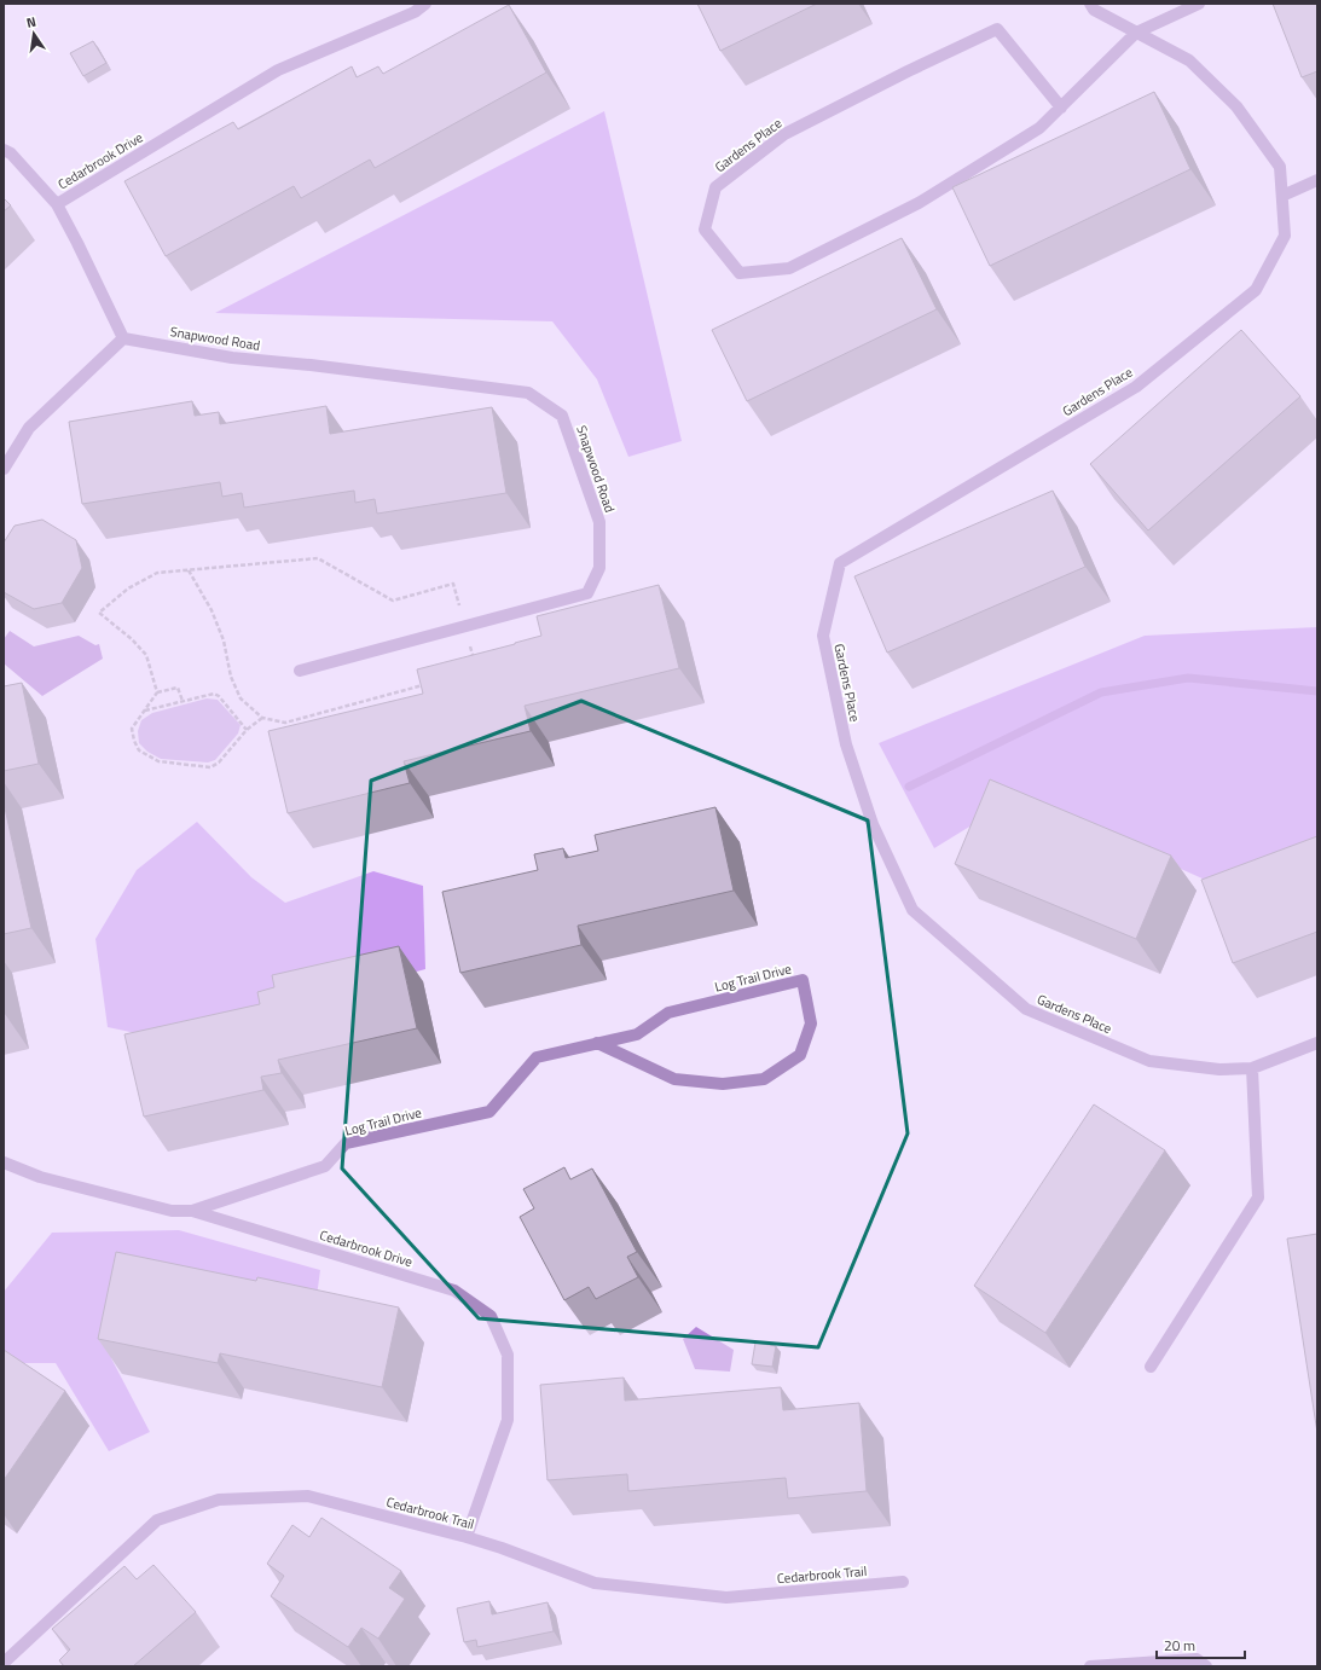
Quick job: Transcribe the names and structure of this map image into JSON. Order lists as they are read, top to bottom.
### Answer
{
  "streets": {
    "street": [
      "Gardens Place",
      "Cedarbrook Drive",
      "Snapwood Road",
      "Log Trail Drive",
      "Cedarbrook Trail"
    ]
  },
  "crossings": [
    ["Cedarbrook Drive", "Snapwood Road"],
    ["Cedarbrook Drive", "Log Trail Drive"],
    ["Cedarbrook Drive", "Cedarbrook Trail"]
  ],
  "scale_bar": "20 m",
  "north": "top"
}
